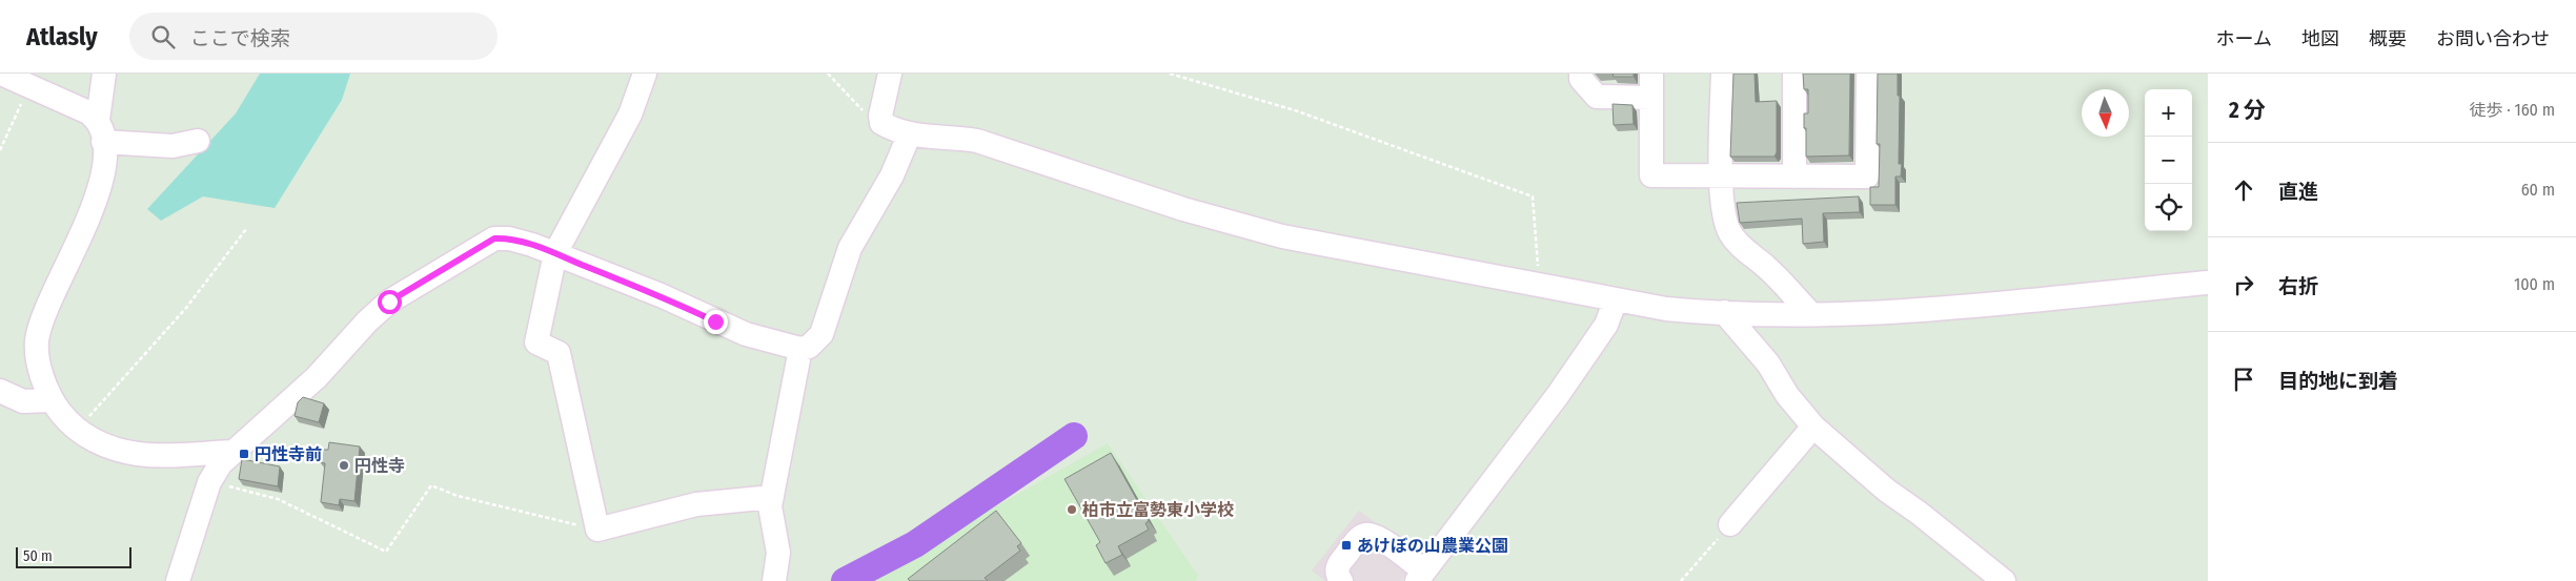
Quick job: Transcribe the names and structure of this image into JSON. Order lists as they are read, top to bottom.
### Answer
{
  "places": {
    "transit": ["円性寺前", "あけぼの山農業公園"],
    "other": ["円性寺", "柏市立富勢東小学校"]
  },
  "scale_bar": "50 m",
  "north": "bottom",
  "page": {
    "header": "Atlasly",
    "search": "ここで検索",
    "nav": [
      "ホーム",
      "地図",
      "概要",
      "お問い合わせ"
    ],
    "heading": ["2 分", "徒歩 · 160 m"],
    "map_buttons": ["+", "−"],
    "list": [
      ["直進", "60 m"],
      ["右折", "100 m"],
      "目的地に到着"
    ],
    "scale": "50 m"
  }
}
